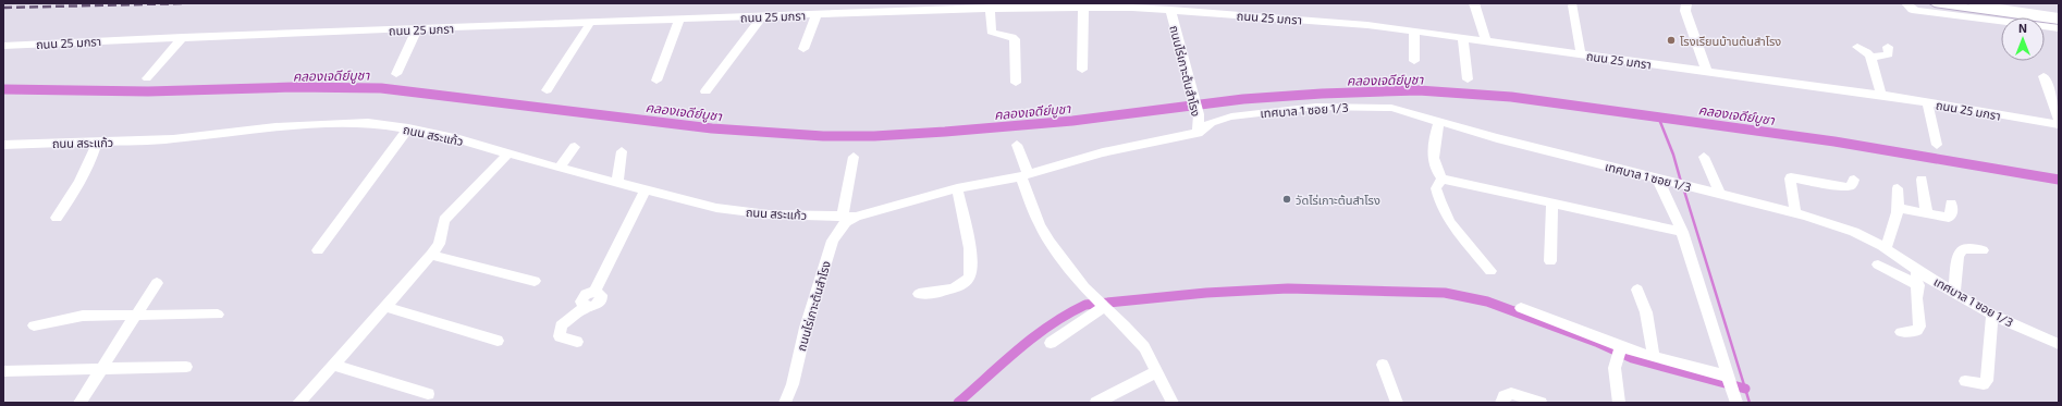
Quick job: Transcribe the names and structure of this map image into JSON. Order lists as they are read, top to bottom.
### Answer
{
  "streets": {
    "street": [
      "ถนน 25 มกรา",
      "ถนนไร่เกาะต้นสำโรง",
      "เทศบาล 1 ซอย 1/3",
      "ถนน สระแก้ว"
    ]
  },
  "crossings": [
    ["ถนน 25 มกรา", "ถนนไร่เกาะต้นสำโรง"],
    ["ถนนไร่เกาะต้นสำโรง", "เทศบาล 1 ซอย 1/3"],
    ["ถนนไร่เกาะต้นสำโรง", "ถนน สระแก้ว"]
  ],
  "water": ["คลองเจดีย์บูชา"],
  "places": ["โรงเรียนบ้านต้นสำโรง", "วัดไร่เกาะต้นสำโรง"],
  "north": "top"
}
